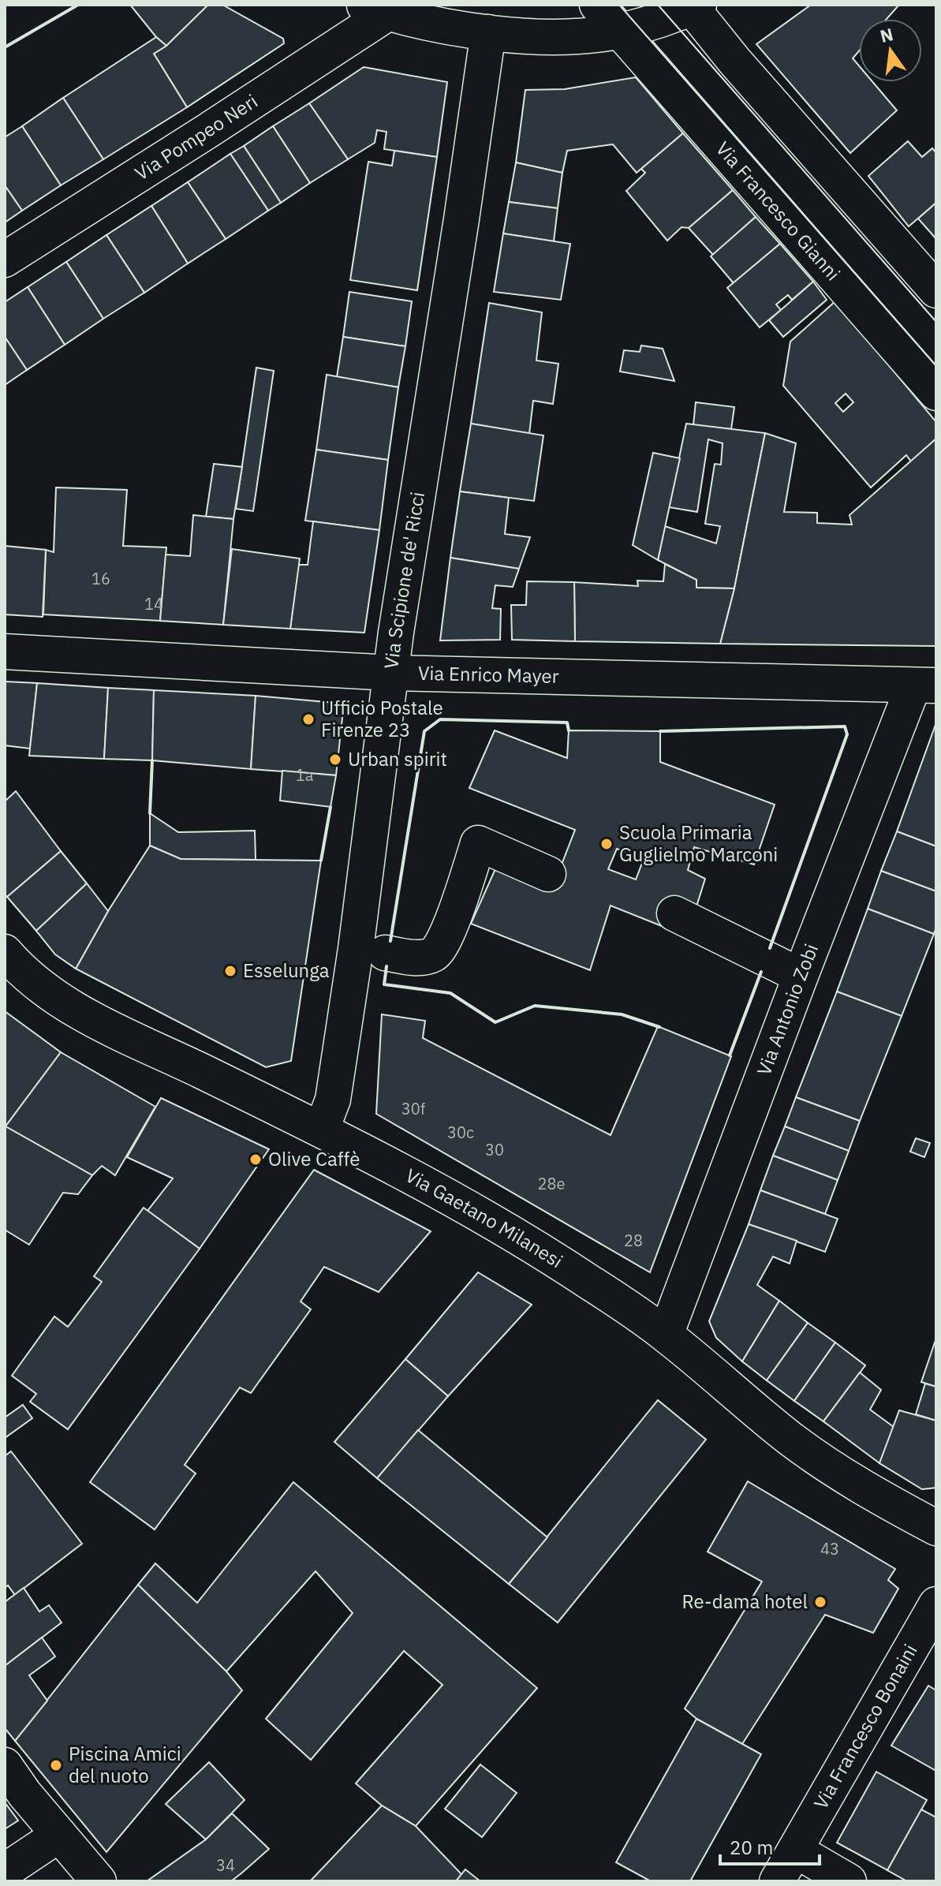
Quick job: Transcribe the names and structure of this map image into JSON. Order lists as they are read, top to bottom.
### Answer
{
  "streets": {
    "street": [
      "Via Pompeo Neri",
      "Via Francesco Gianni",
      "Via Scipione de' Ricci",
      "Via Enrico Mayer",
      "Via Antonio Zobi",
      "Via Gaetano Milanesi",
      "Via Francesco Bonaini"
    ]
  },
  "crossings": [
    ["Via Scipione de' Ricci", "Via Enrico Mayer"],
    ["Via Scipione de' Ricci", "Via Gaetano Milanesi"],
    ["Via Enrico Mayer", "Via Antonio Zobi"],
    ["Via Antonio Zobi", "Via Gaetano Milanesi"]
  ],
  "places": [
    "Ufficio Postale Firenze 23",
    "Urban spirit",
    "Scuola Primaria Guglielmo Marconi",
    "Esselunga",
    "Olive Caffè",
    "Re-dama hotel",
    "Piscina Amici del nuoto"
  ],
  "house_numbers": [
    "16",
    "14",
    "1a",
    "30f",
    "30c",
    "30",
    "28e",
    "28",
    "43",
    "34"
  ],
  "scale_bar": "20 m",
  "north": "top"
}
